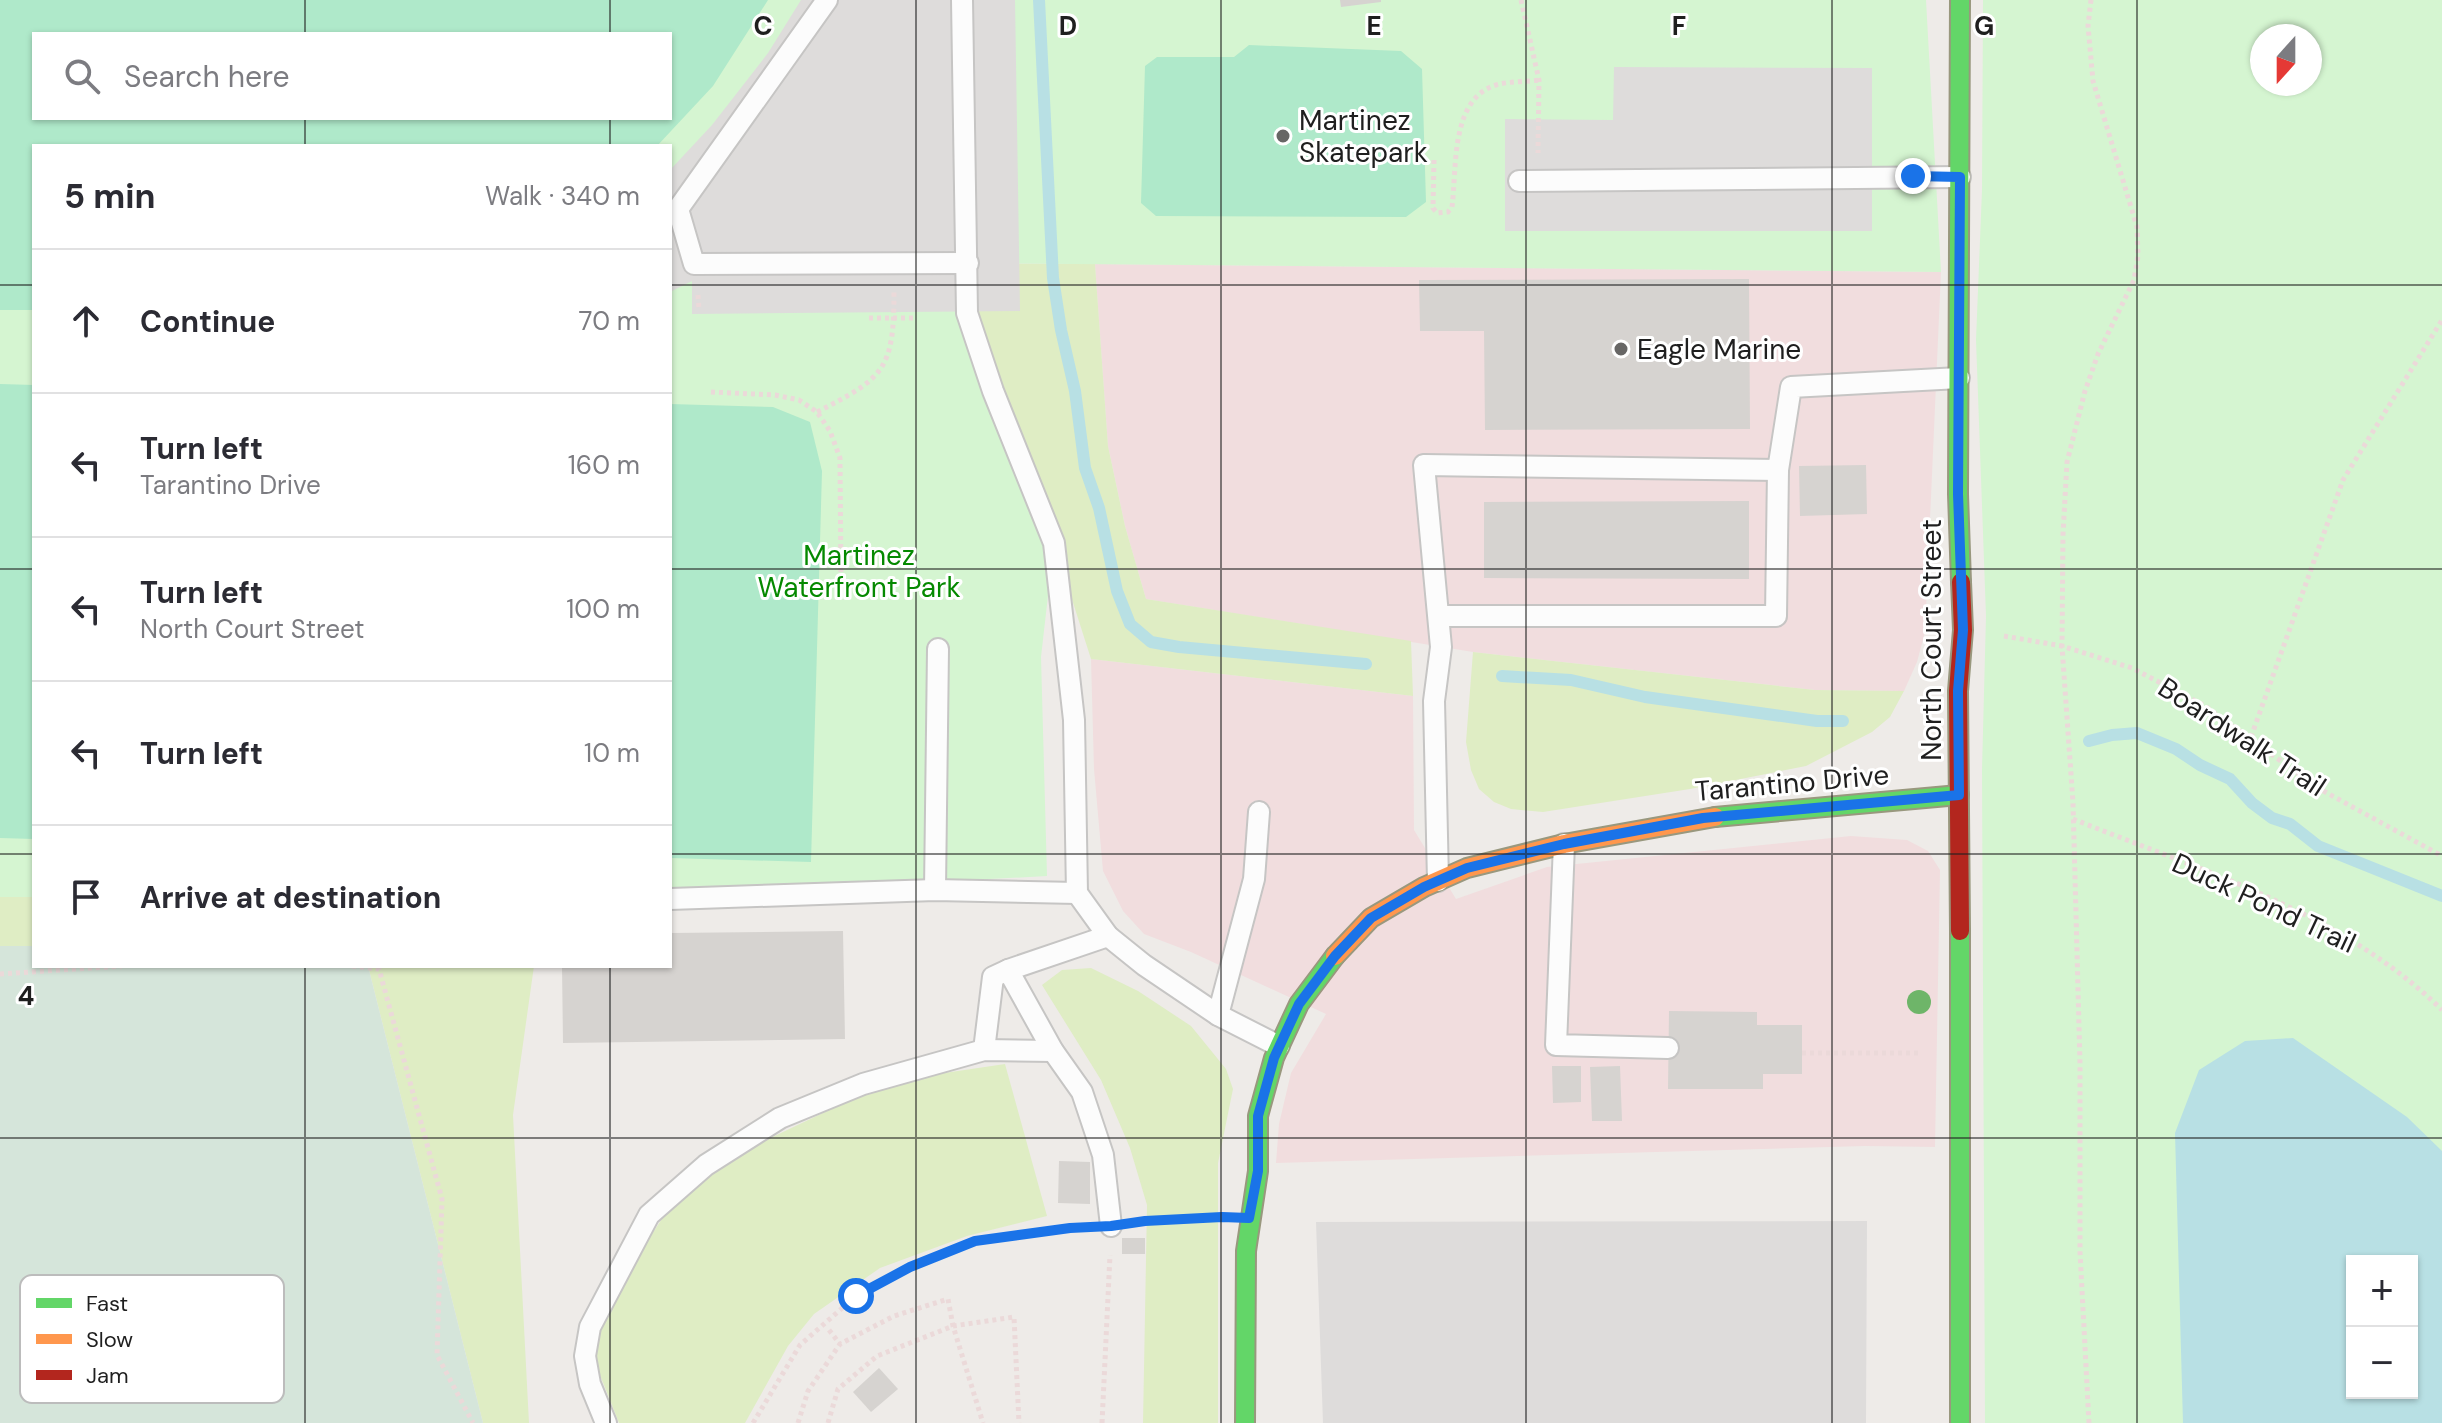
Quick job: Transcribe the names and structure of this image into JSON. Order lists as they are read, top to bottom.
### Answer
{
  "streets": {
    "street": ["North Court Street", "Tarantino Drive"],
    "path": ["Boardwalk Trail", "Duck Pond Trail"]
  },
  "crossings": [
    ["North Court Street", "Tarantino Drive"]
  ],
  "parks": ["Martinez Waterfront Park"],
  "places": ["Martinez Skatepark", "Eagle Marine"],
  "legend": ["Fast", "Slow", "Jam"],
  "north": "bottom",
  "page": {
    "search": "Search here",
    "heading": ["5 min", "Walk · 340 m"],
    "list": [
      ["Continue", "70 m"],
      ["Turn left", "Tarantino Drive", "160 m"],
      ["Turn left", "North Court Street", "100 m"],
      ["Turn left", "10 m"],
      "Arrive at destination"
    ],
    "map_buttons": ["+", "−"]
  },
  "grid": {
    "columns": [
      "C",
      "D",
      "E",
      "F",
      "G"
    ],
    "rows": ["4"]
  }
}
